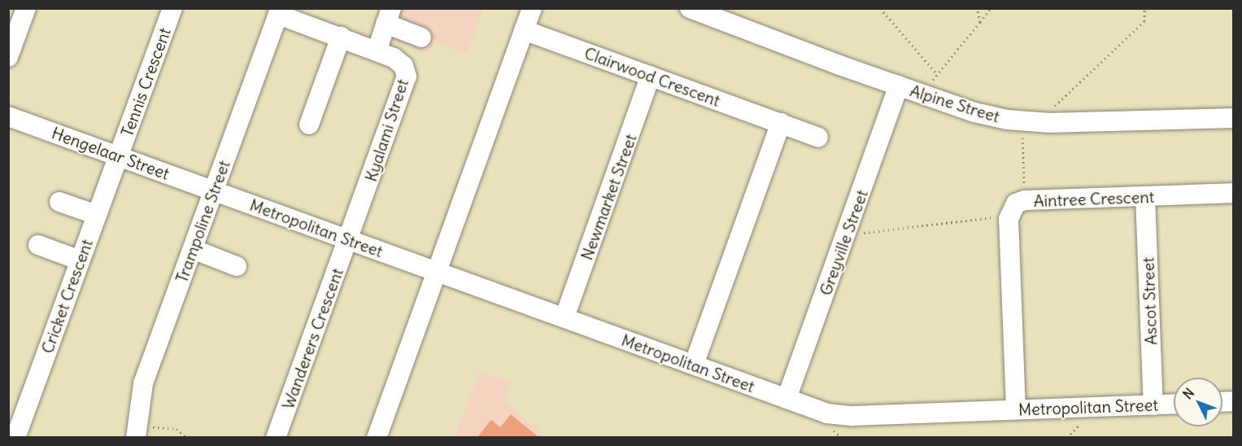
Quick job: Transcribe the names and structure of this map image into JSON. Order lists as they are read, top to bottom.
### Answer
{
  "streets": {
    "street": [
      "Clairwood Crescent",
      "Tennis Crescent",
      "Alpine Street",
      "Kyalami Street",
      "Hengelaar Street",
      "Newmarket Street",
      "Aintree Crescent",
      "Trampoline Street",
      "Metropolitan Street",
      "Greyville Street",
      "Cricket Crescent",
      "Ascot Street",
      "Wanderers Crescent"
    ]
  },
  "crossings": [
    ["Clairwood Crescent", "Newmarket Street"],
    ["Tennis Crescent", "Hengelaar Street"],
    ["Tennis Crescent", "Cricket Crescent"],
    ["Alpine Street", "Greyville Street"],
    ["Kyalami Street", "Trampoline Street"],
    ["Kyalami Street", "Metropolitan Street"],
    ["Kyalami Street", "Wanderers Crescent"],
    ["Hengelaar Street", "Trampoline Street"],
    ["Hengelaar Street", "Metropolitan Street"],
    ["Hengelaar Street", "Cricket Crescent"],
    ["Newmarket Street", "Metropolitan Street"],
    ["Aintree Crescent", "Metropolitan Street"],
    ["Aintree Crescent", "Ascot Street"],
    ["Trampoline Street", "Metropolitan Street"],
    ["Metropolitan Street", "Greyville Street"],
    ["Metropolitan Street", "Ascot Street"],
    ["Metropolitan Street", "Wanderers Crescent"]
  ],
  "north": "top left"
}
